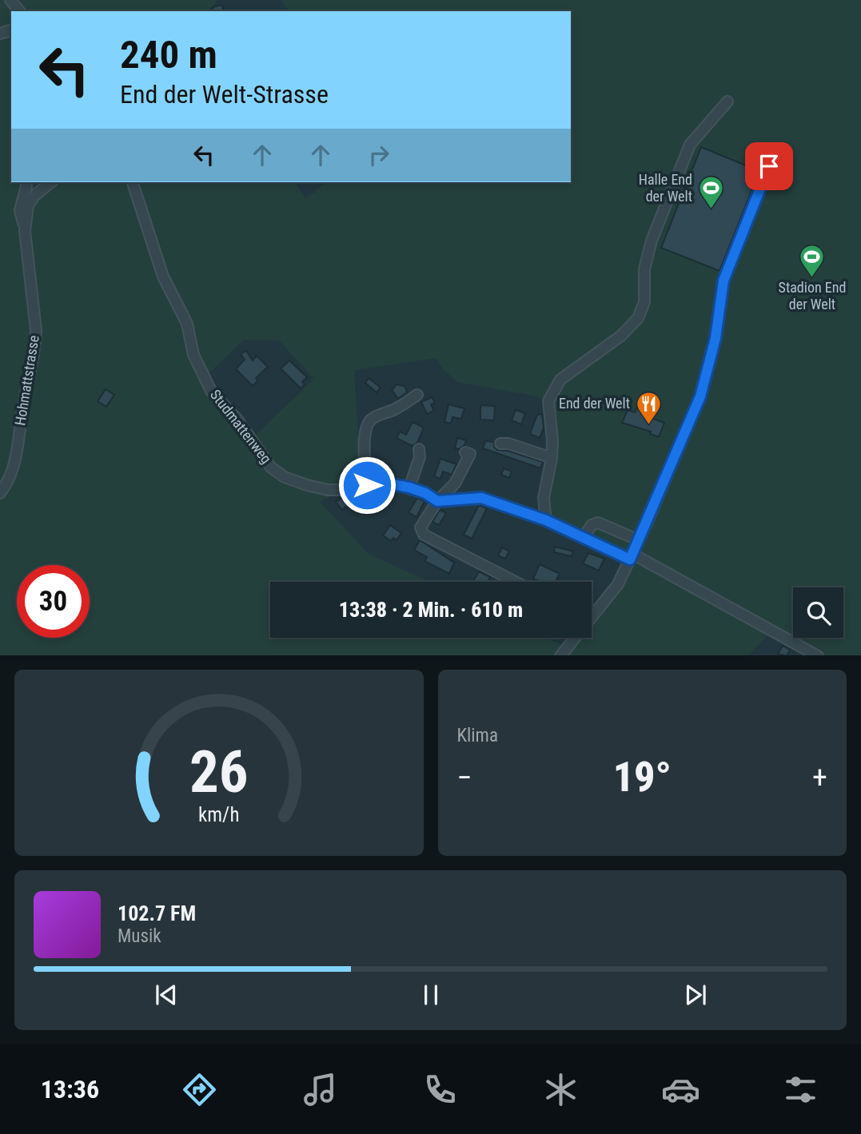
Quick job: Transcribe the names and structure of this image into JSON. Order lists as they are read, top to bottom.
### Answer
{
  "streets": {
    "street": ["Hohmattstrasse", "Studmattenweg"]
  },
  "places": {
    "sports": ["Halle End der Welt", "Stadion End der Welt"],
    "restaurant": ["End der Welt"]
  },
  "page": {
    "turn": ["240 m", "End der Welt-Strasse"],
    "limit": "30",
    "trip": "13:38 · 2 Min. · 610 m",
    "tile": "Klima",
    "heat": ["−", "19°", "+"],
    "song": ["102.7 FM", "Musik"],
    "tabs": "13:36",
    "gauge": ["26", "km/h"]
  }
}
